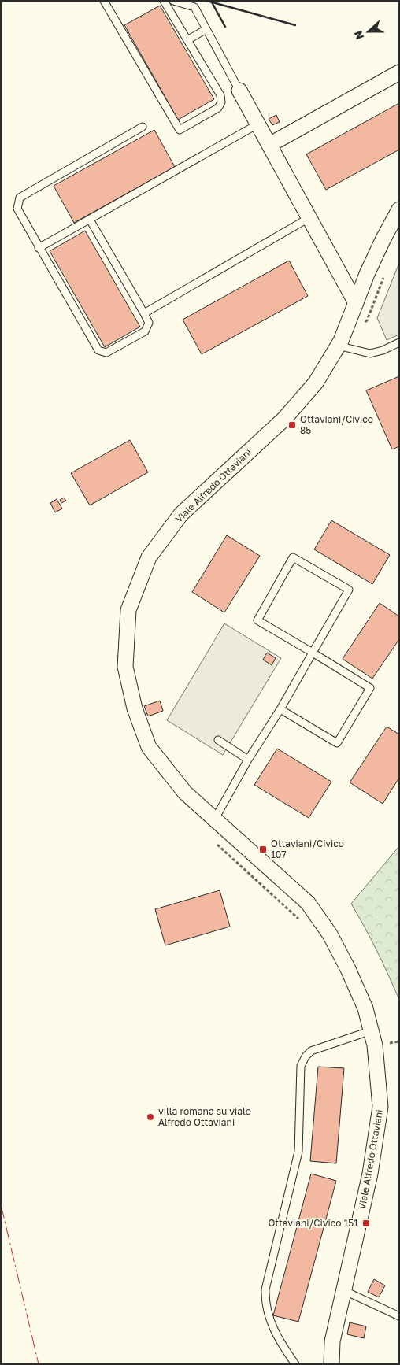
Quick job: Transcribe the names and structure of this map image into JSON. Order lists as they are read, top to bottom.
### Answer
{
  "streets": {
    "street": ["Viale Alfredo Ottaviani"]
  },
  "places": {
    "transit": ["Ottaviani/Civico 85", "Ottaviani/Civico 107", "Ottaviani/Civico 151"],
    "other": ["villa romana su viale Alfredo Ottaviani"]
  },
  "north": "left"
}
